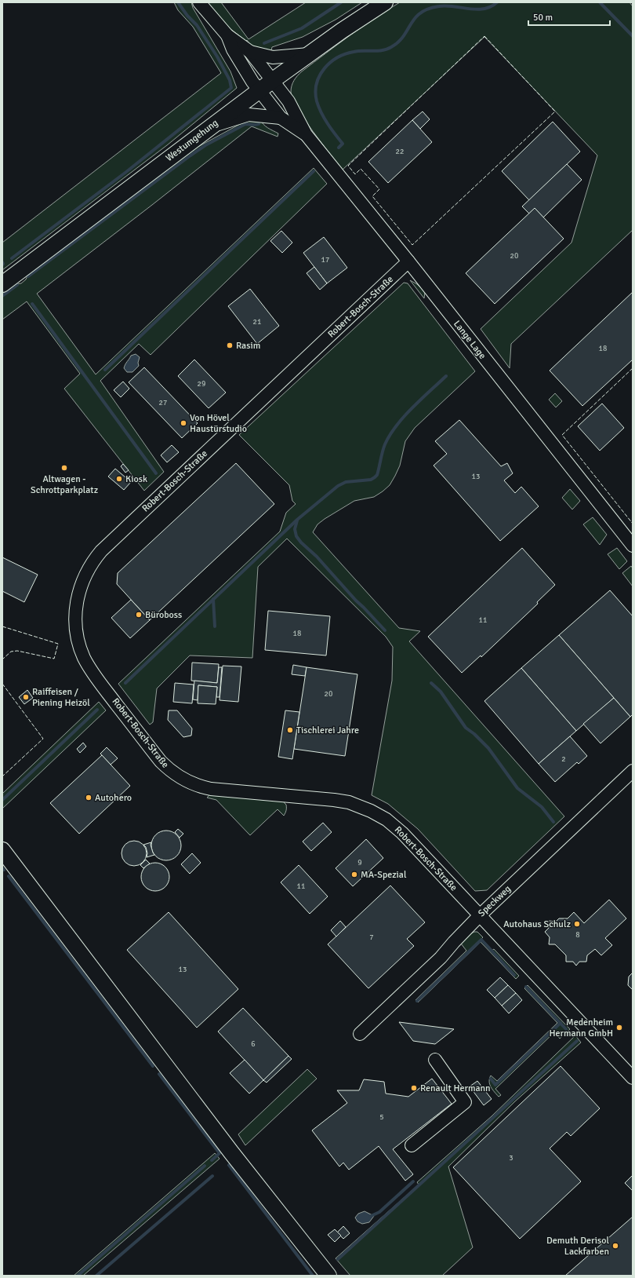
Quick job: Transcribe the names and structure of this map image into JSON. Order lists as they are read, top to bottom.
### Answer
{
  "streets": {
    "main road": ["Westumgehung"],
    "street": ["Robert-Bosch-Straße", "Lange Lage", "Speckweg"]
  },
  "crossings": [
    ["Westumgehung", "Lange Lage"],
    ["Robert-Bosch-Straße", "Lange Lage"],
    ["Robert-Bosch-Straße", "Speckweg"]
  ],
  "places": [
    "Rasim",
    "Von Hövel Haustürstudio",
    "Altwagen - Schrottparkplatz",
    "Kiosk",
    "Büroboss",
    "Raiffeisen / Piening Heizöl",
    "Tischlerei Jahre",
    "Autohero",
    "MA-Spezial",
    "Autohaus Schulz",
    "Medenheim Hermann GmbH",
    "Renault Hermann",
    "Demuth Derisol Lackfarben"
  ],
  "house_numbers": [
    "22",
    "20",
    "17",
    "21",
    "18",
    "29",
    "27",
    "13",
    "11",
    "18",
    "20",
    "2",
    "9",
    "11",
    "8",
    "7",
    "13",
    "6",
    "5",
    "3"
  ],
  "scale_bar": "50 m"
}
